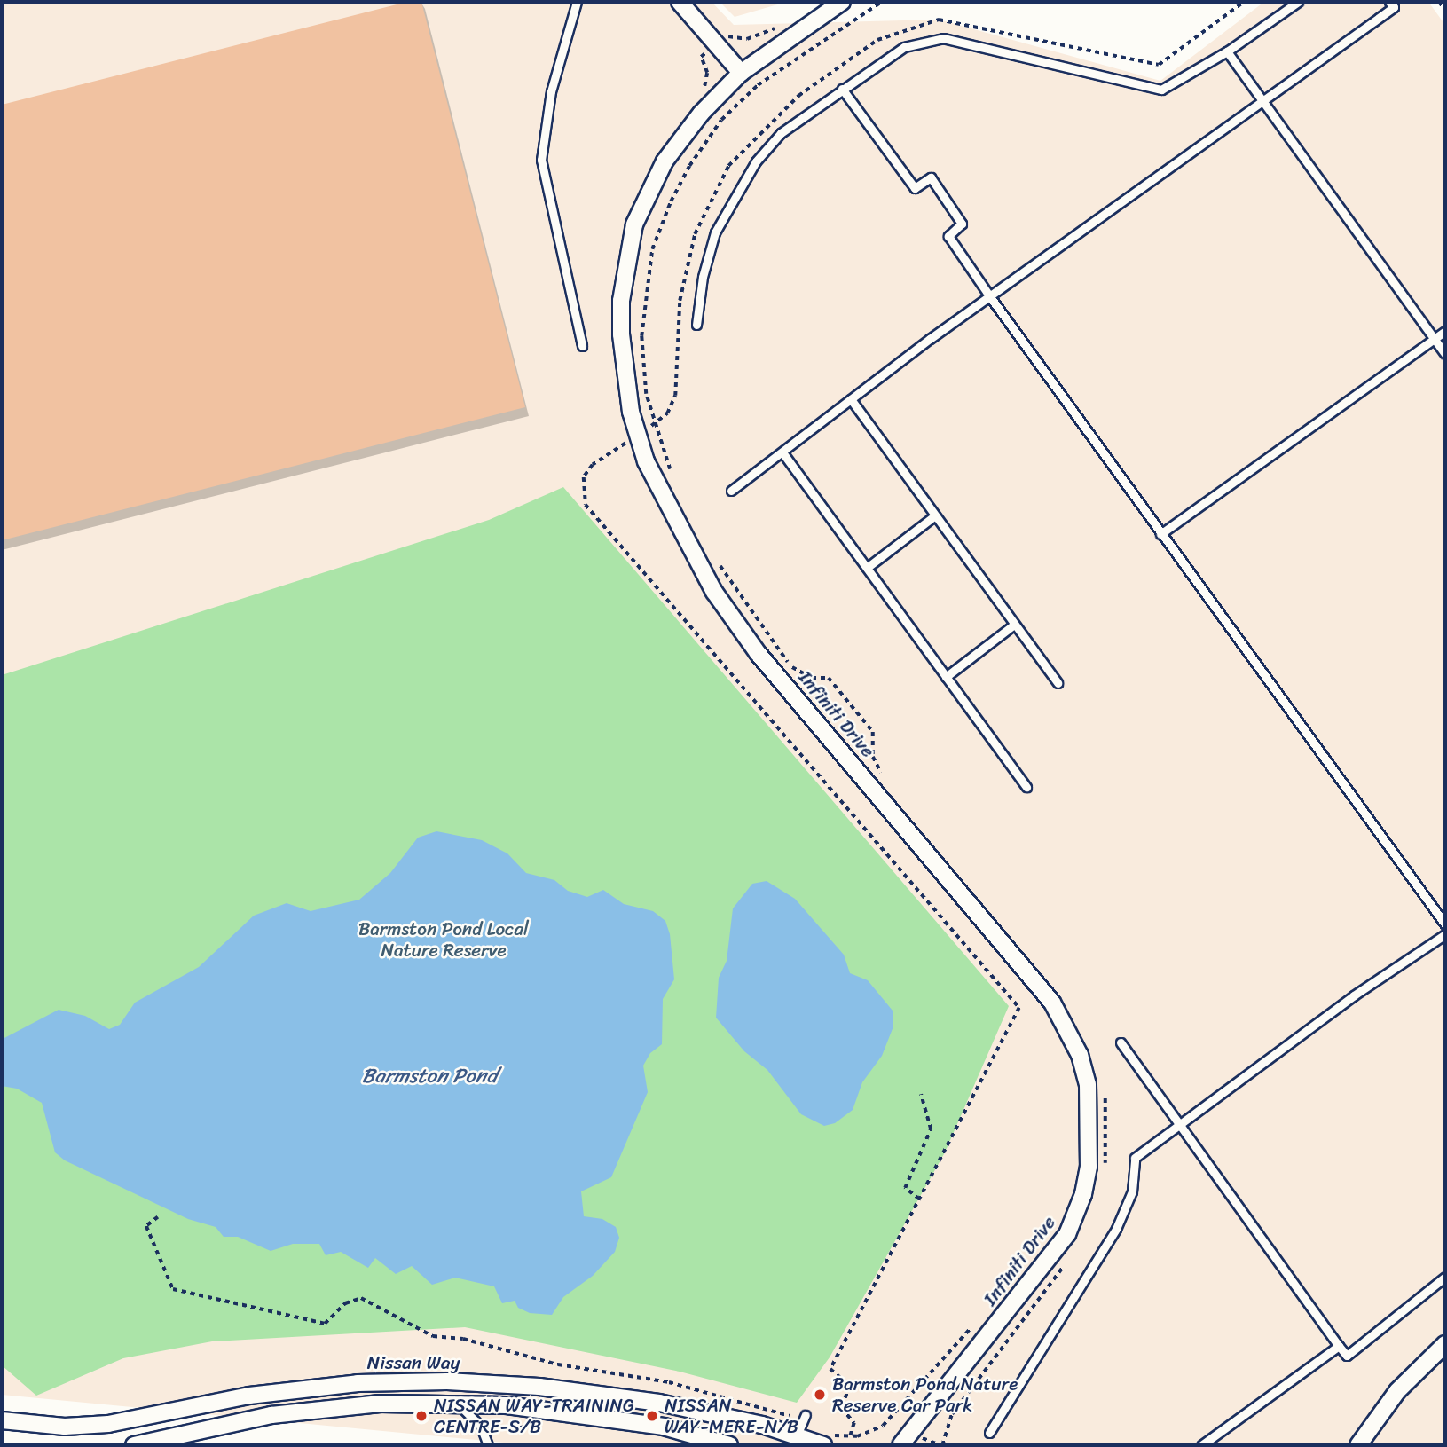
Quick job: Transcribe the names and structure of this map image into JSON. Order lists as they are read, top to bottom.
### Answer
{
  "streets": {
    "street": ["Infiniti Drive", "Nissan Way"]
  },
  "water": ["Barmston Pond"],
  "parks": ["Barmston Pond Local Nature Reserve"],
  "places": ["Barmston Pond Nature Reserve Car Park", "NISSAN WAY-TRAINING CENTRE-S/B", "NISSAN WAY-MERE-N/B"]
}
